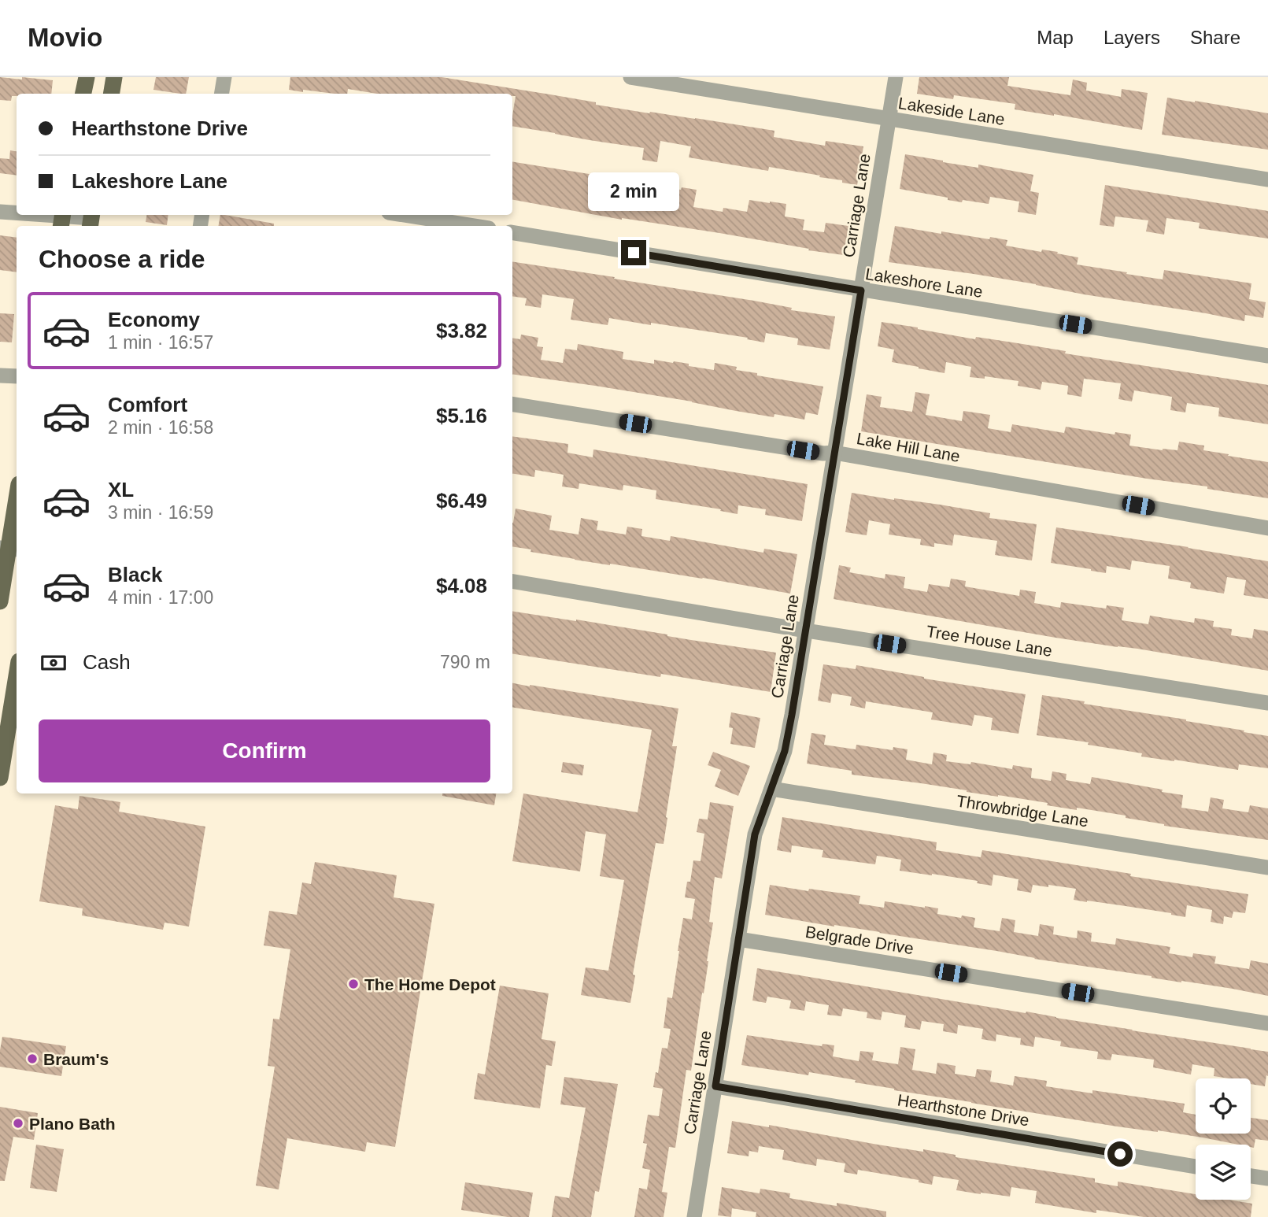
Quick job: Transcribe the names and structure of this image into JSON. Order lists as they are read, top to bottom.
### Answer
{
  "streets": {
    "street": [
      "Lakeside Lane",
      "Carriage Lane",
      "Lakeshore Lane",
      "Lake Hill Lane",
      "Tree House Lane",
      "Throwbridge Lane",
      "Belgrade Drive",
      "Hearthstone Drive"
    ]
  },
  "crossings": [
    ["Lakeside Lane", "Carriage Lane"],
    ["Carriage Lane", "Lakeshore Lane"],
    ["Carriage Lane", "Lake Hill Lane"],
    ["Carriage Lane", "Tree House Lane"],
    ["Carriage Lane", "Throwbridge Lane"],
    ["Carriage Lane", "Belgrade Drive"],
    ["Carriage Lane", "Hearthstone Drive"]
  ],
  "places": ["The Home Depot", "Braum's", "Plano Bath"],
  "page": {
    "header": "Movio",
    "nav": ["Map", "Layers", "Share"],
    "banner": ["Hearthstone Drive", "Lakeshore Lane"],
    "bubble": "2 min",
    "heading": "Choose a ride",
    "list": [
      {
        "name": "Economy",
        "note": "1 min · 16:57",
        "value": "$3.82"
      },
      {
        "name": "Comfort",
        "note": "2 min · 16:58",
        "value": "$5.16"
      },
      {
        "name": "XL",
        "note": "3 min · 16:59",
        "value": "$6.49"
      },
      {
        "name": "Black",
        "note": "4 min · 17:00",
        "value": "$4.08"
      }
    ],
    "pay": ["Cash", "790 m"],
    "buttons": "Confirm"
  }
}
